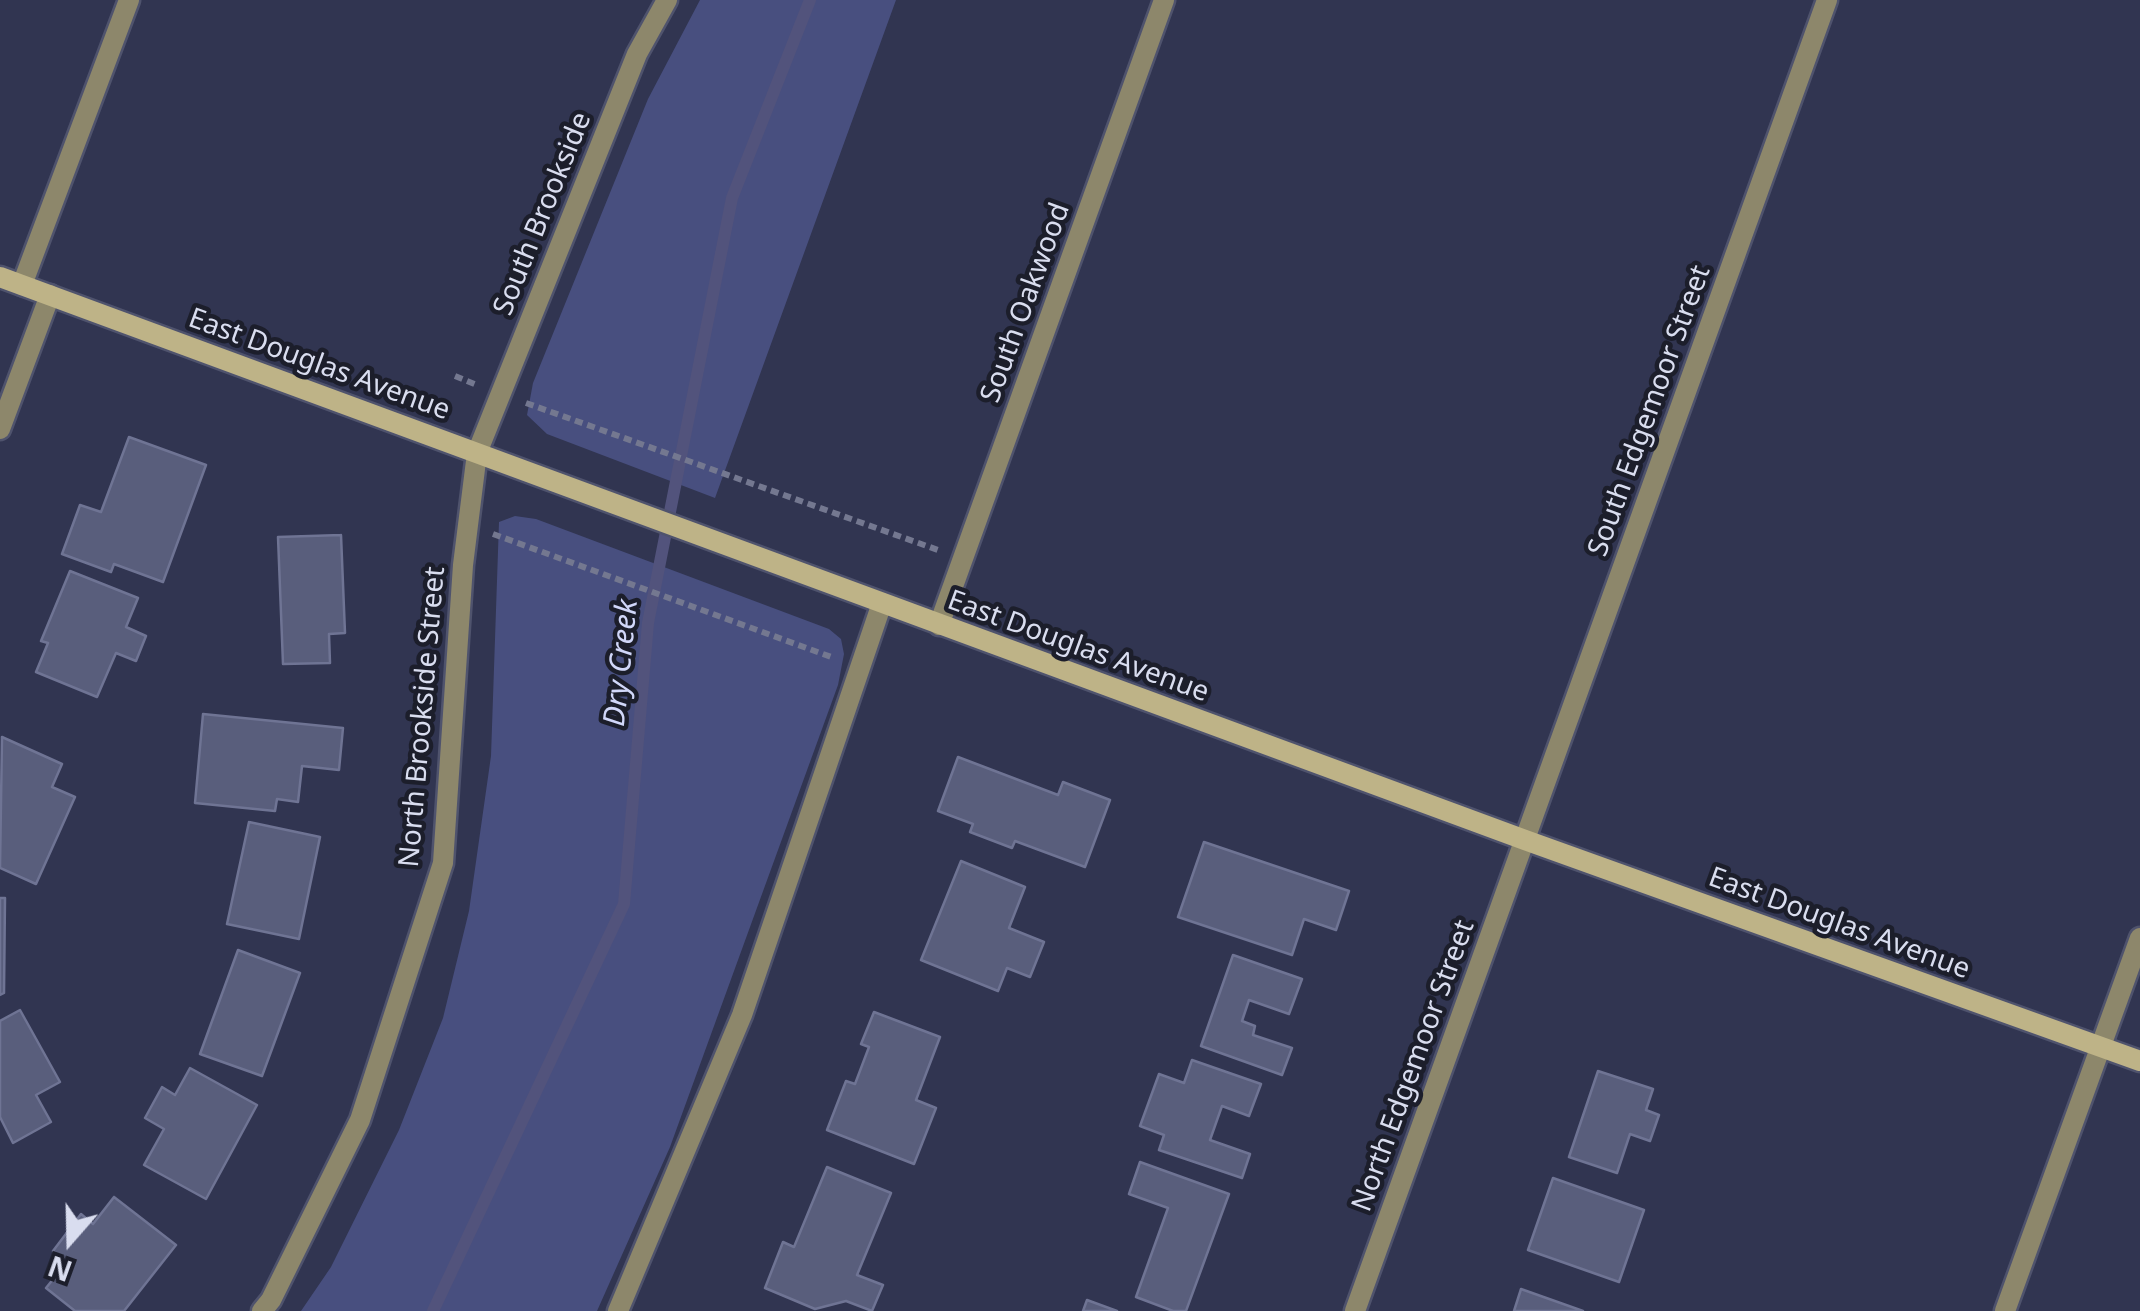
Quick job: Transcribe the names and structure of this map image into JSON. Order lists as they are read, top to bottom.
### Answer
{
  "streets": {
    "main road": ["East Douglas Avenue"],
    "street": [
      "South Brookside",
      "South Oakwood",
      "South Edgemoor Street",
      "North Brookside Street",
      "North Edgemoor Street"
    ]
  },
  "crossings": [
    ["South Brookside", "East Douglas Avenue"],
    ["South Brookside", "North Brookside Street"],
    ["South Oakwood", "East Douglas Avenue"],
    ["East Douglas Avenue", "South Edgemoor Street"],
    ["East Douglas Avenue", "North Brookside Street"],
    ["East Douglas Avenue", "North Edgemoor Street"],
    ["South Edgemoor Street", "North Edgemoor Street"]
  ],
  "water": ["Dry Creek"],
  "north": "bottom"
}
